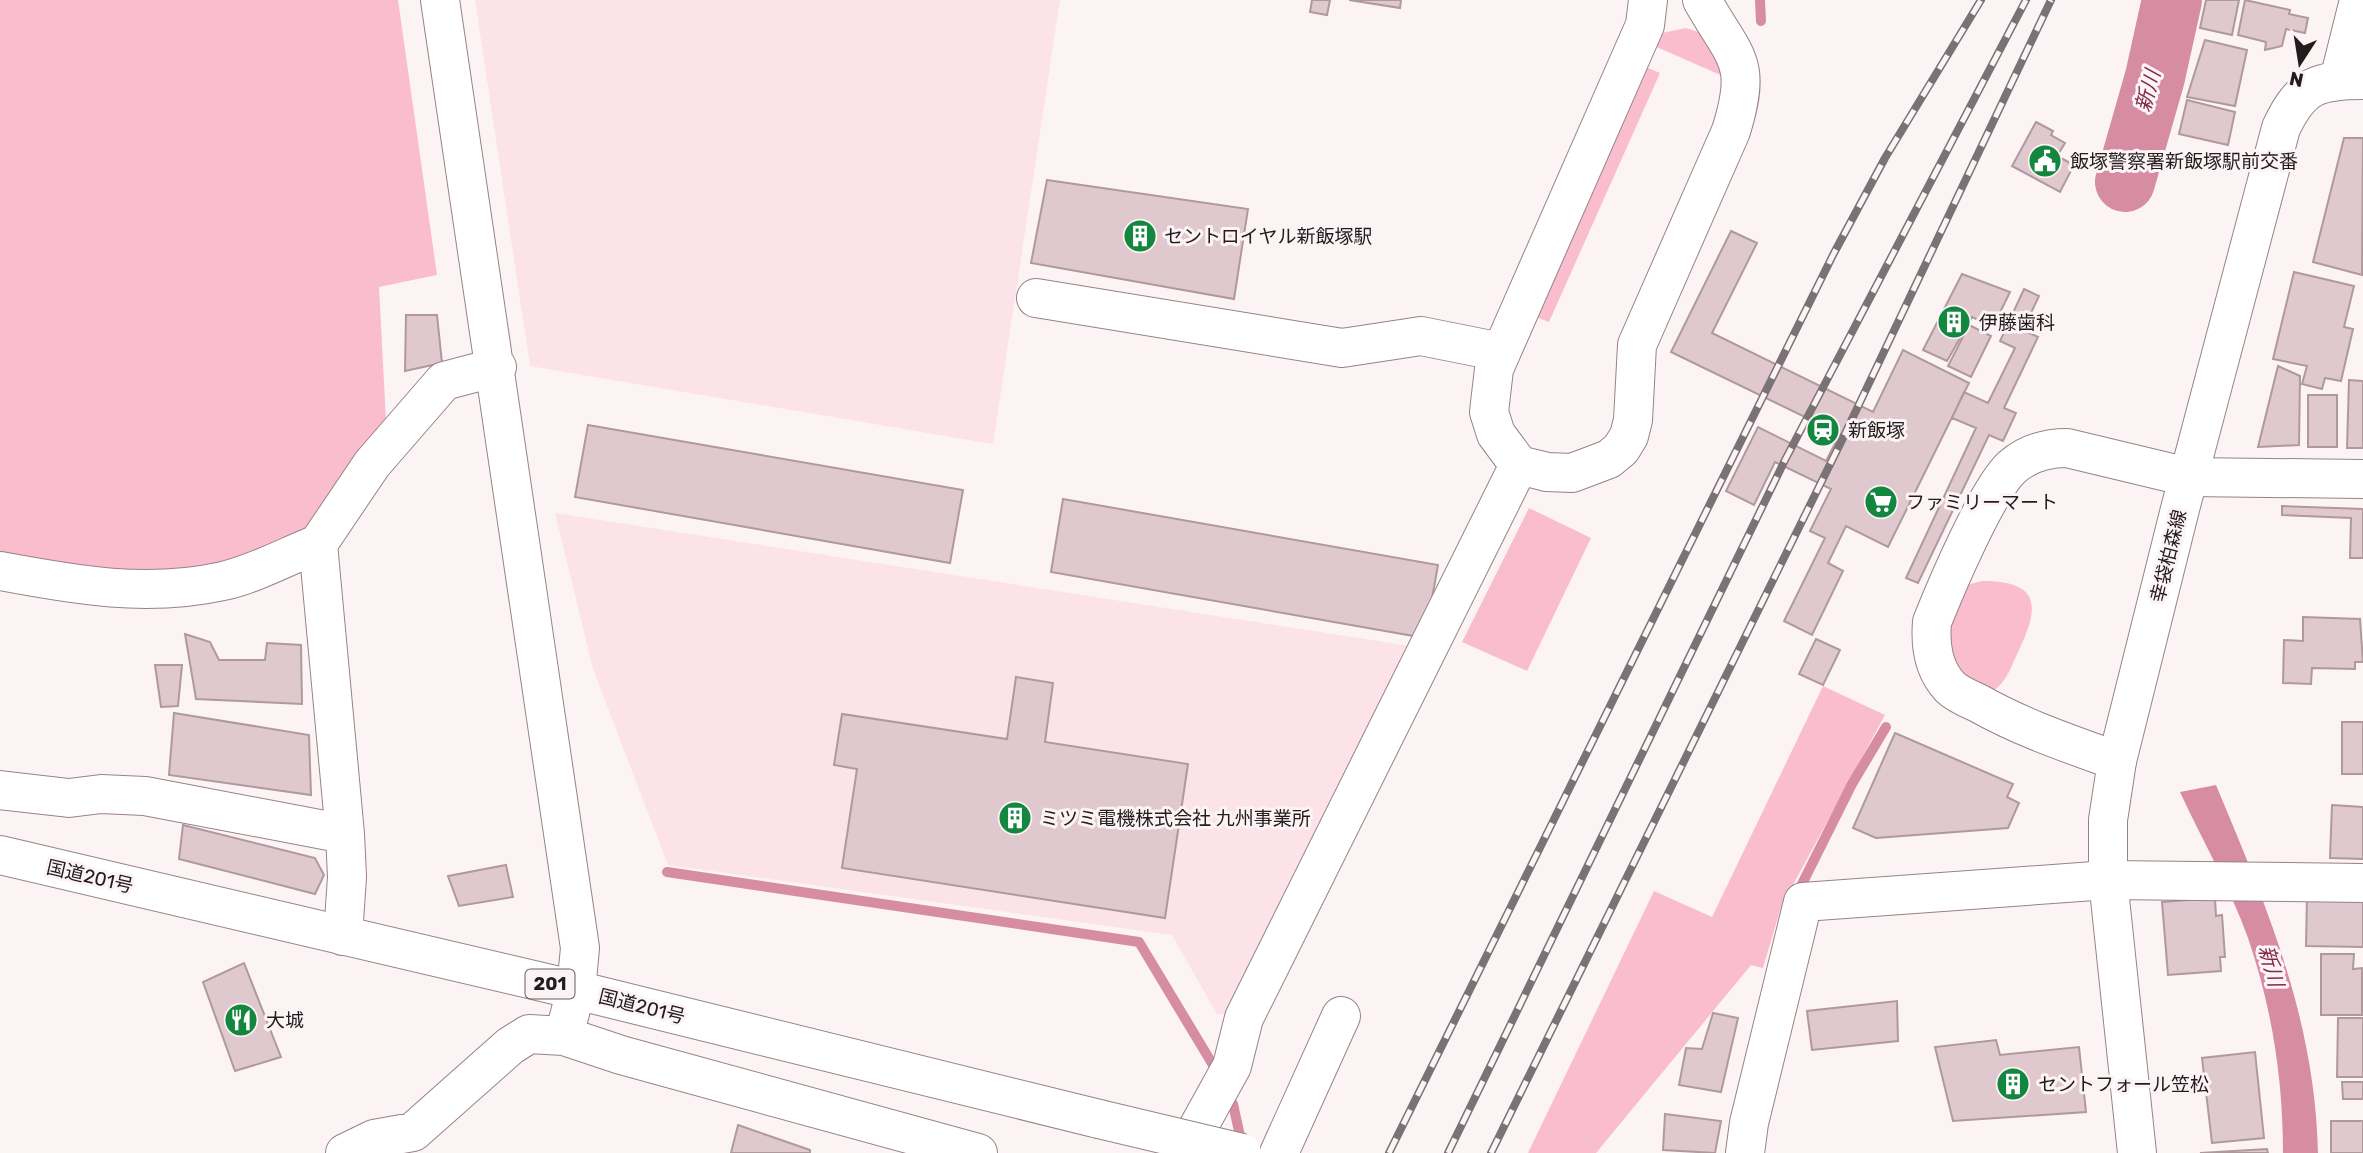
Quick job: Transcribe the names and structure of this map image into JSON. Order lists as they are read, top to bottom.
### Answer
{
  "streets": {
    "main road": ["幸袋柏森線", "国道201号", "201"]
  },
  "water": ["新川"],
  "places": {
    "public building": ["飯塚警察署新飯塚駅前交番"],
    "building": [
      "セントロイヤル新飯塚駅",
      "伊藤歯科",
      "ミツミ電機株式会社 九州事業所",
      "セントフォール笠松"
    ],
    "station": ["新飯塚"],
    "supermarket": ["ファミリーマート"],
    "restaurant": ["大城"]
  },
  "north": "bottom"
}
